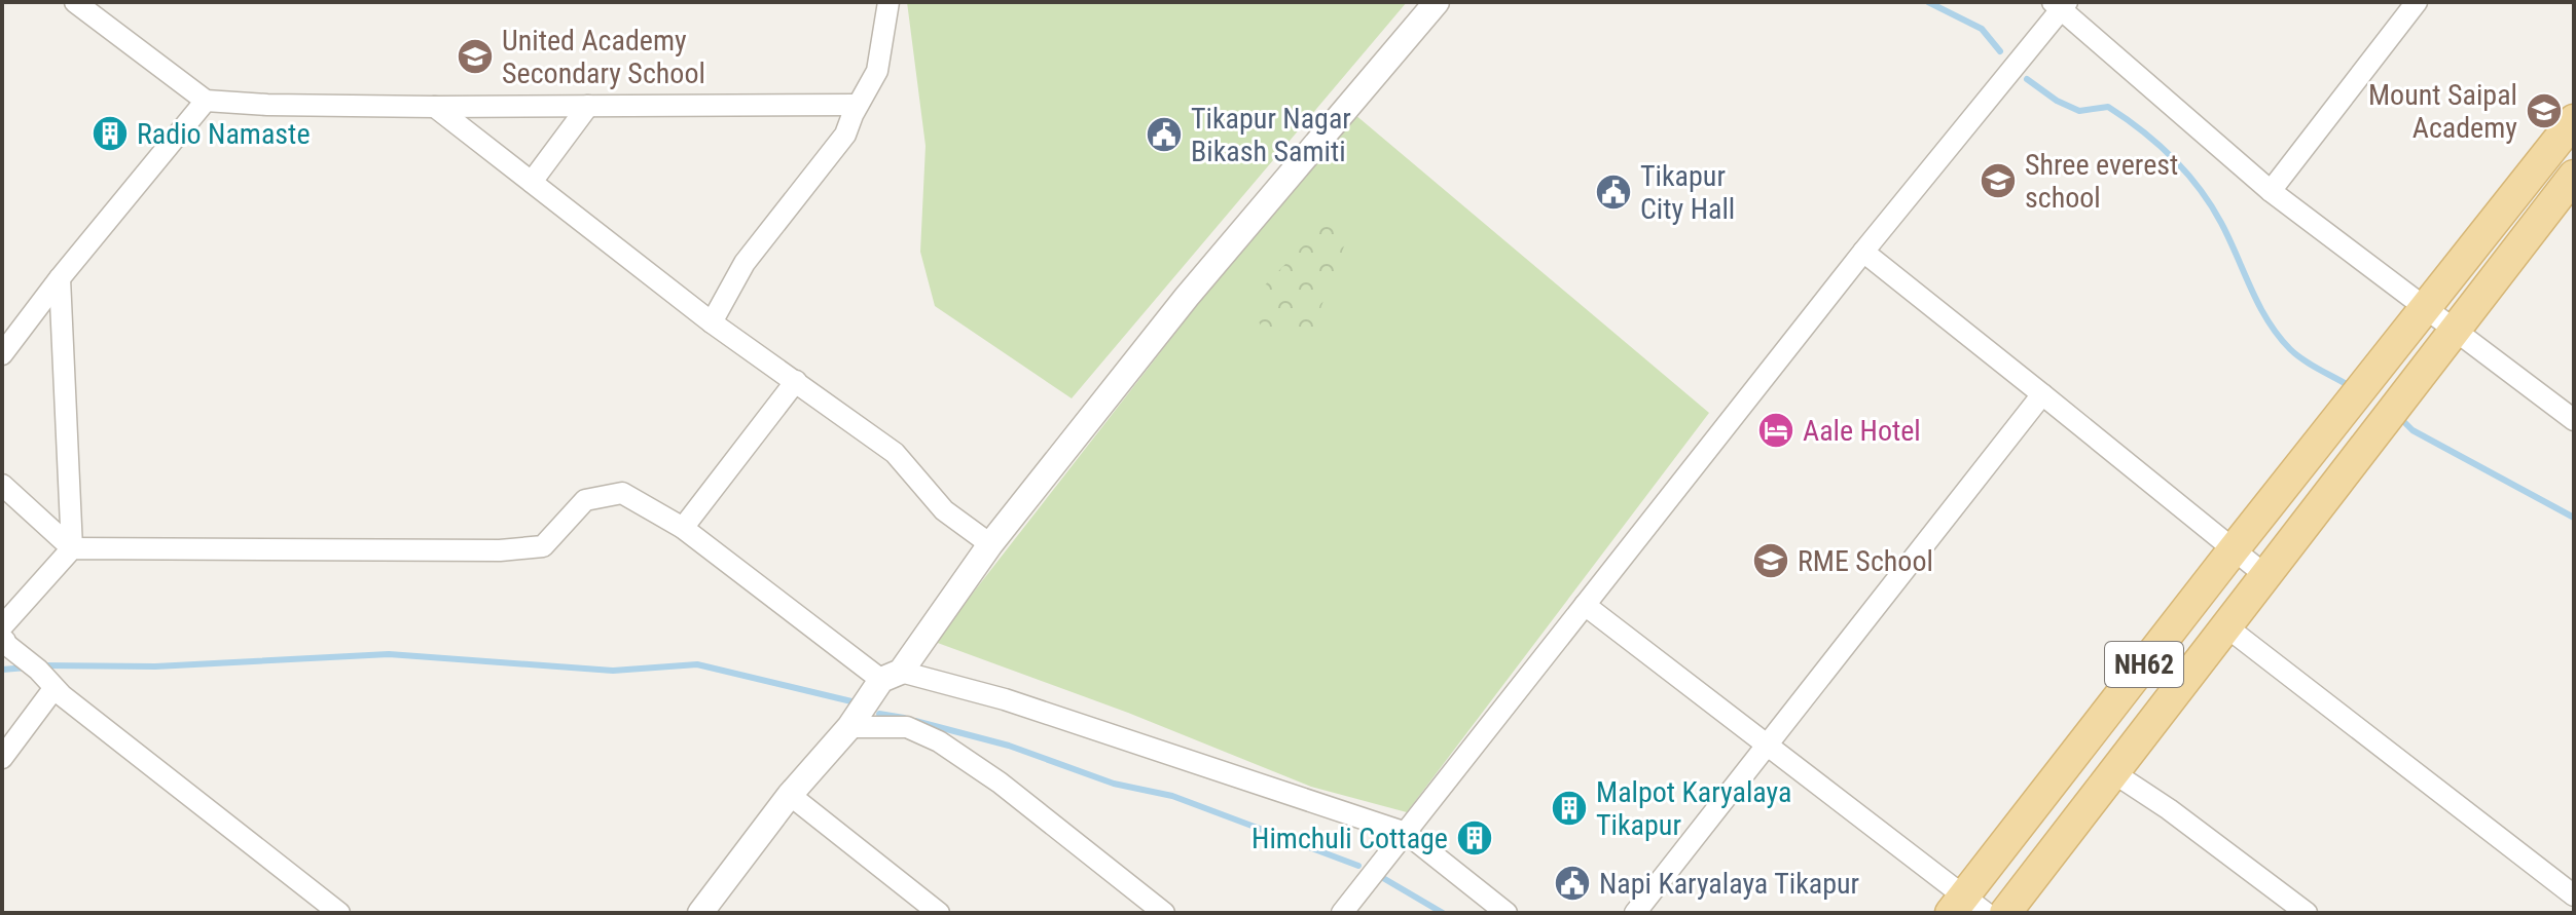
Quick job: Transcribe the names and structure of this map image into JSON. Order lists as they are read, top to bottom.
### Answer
{
  "streets": {
    "main road": ["NH62"]
  },
  "places": {
    "school or university": [
      "United Academy Secondary School",
      "Mount Saipal Academy",
      "Shree everest school",
      "RME School"
    ],
    "building": ["Radio Namaste", "Malpot Karyalaya Tikapur", "Himchuli Cottage"],
    "public building": ["Tikapur Nagar Bikash Samiti", "Tikapur City Hall", "Napi Karyalaya Tikapur"],
    "hotel": ["Aale Hotel"]
  }
}
